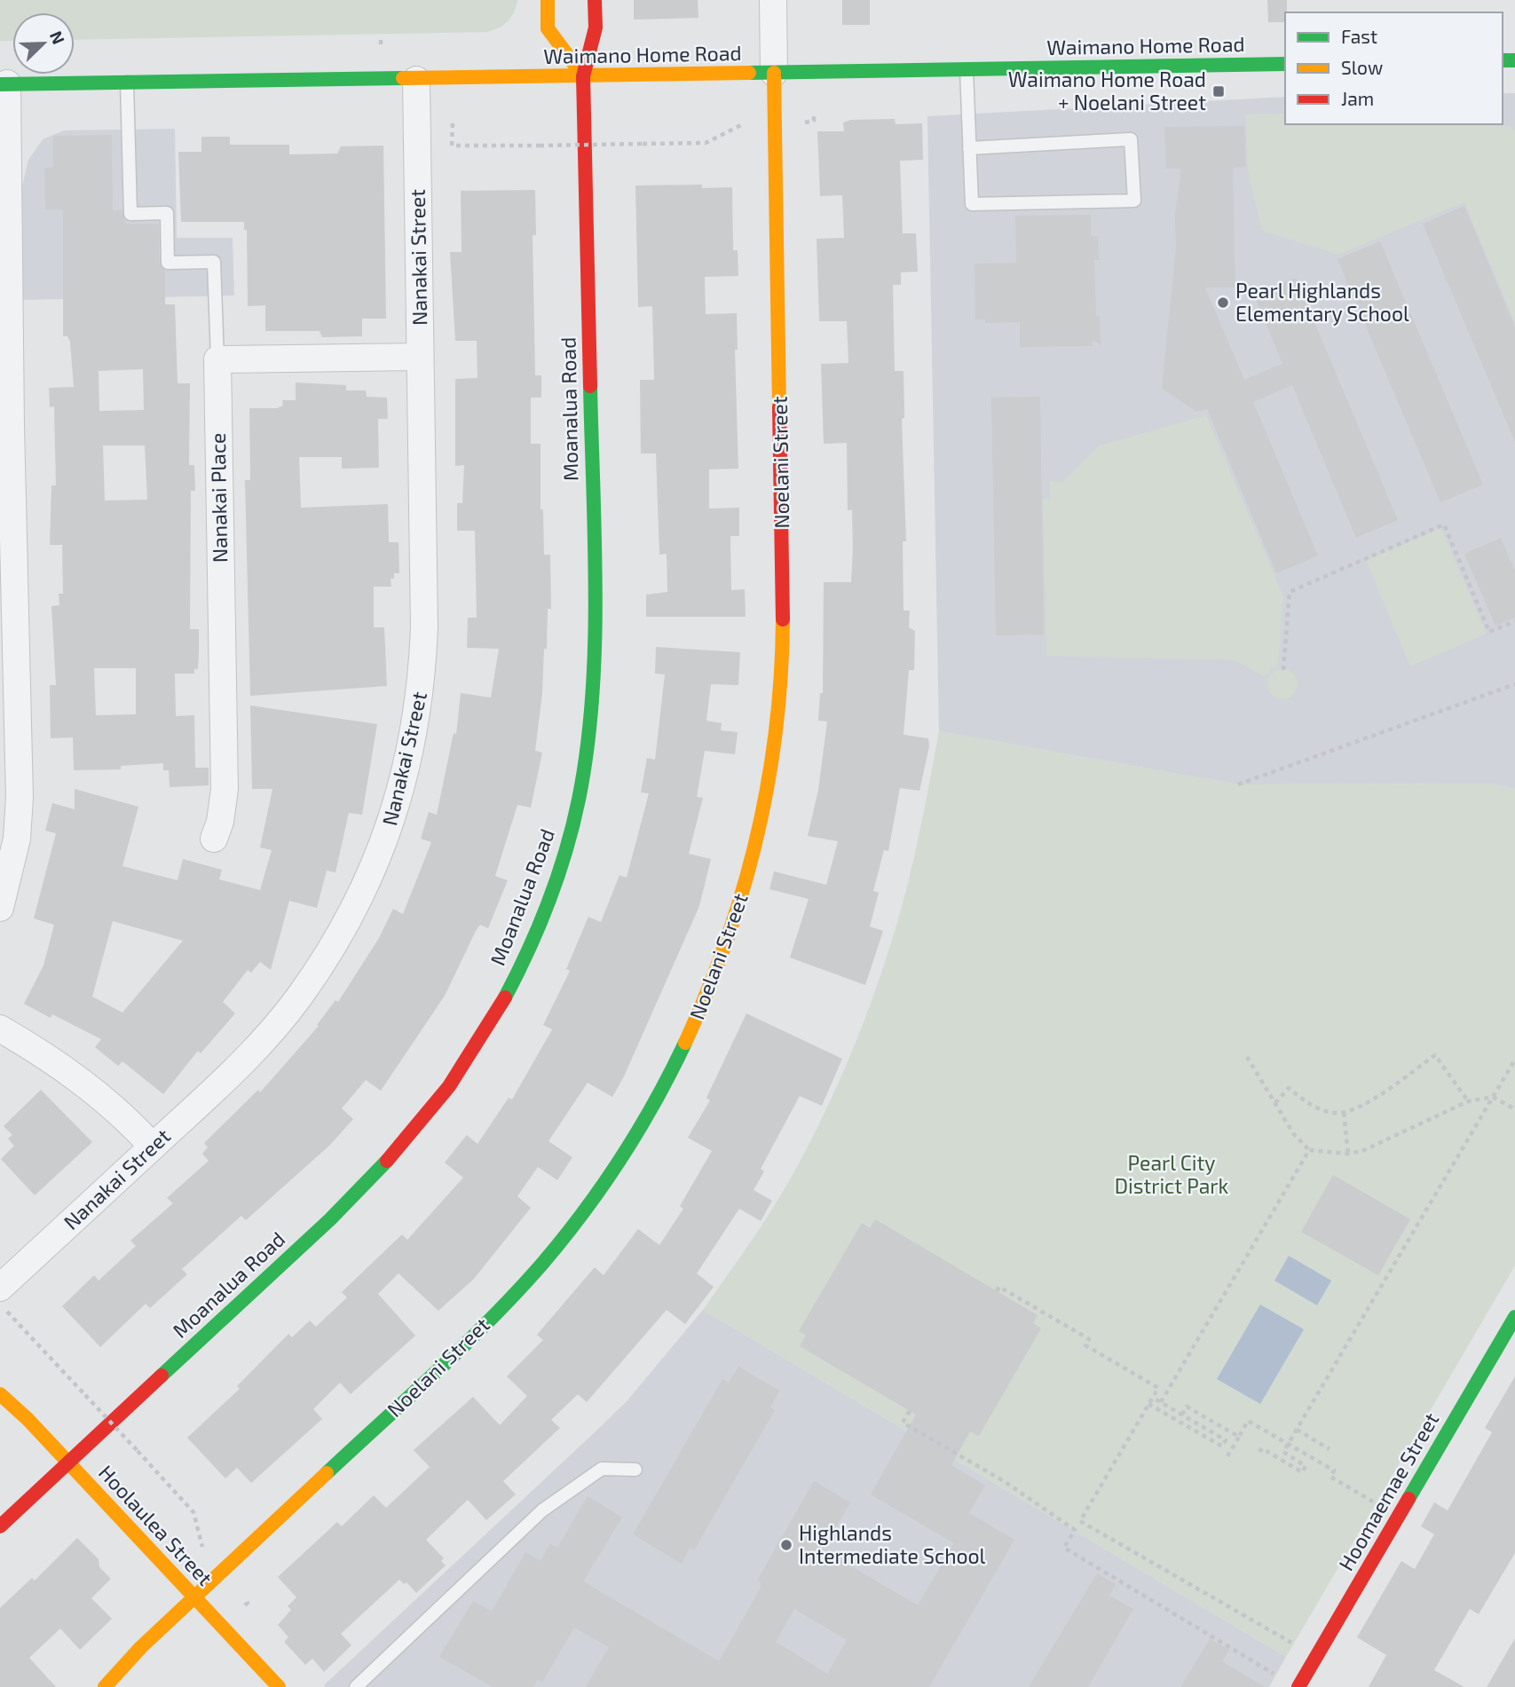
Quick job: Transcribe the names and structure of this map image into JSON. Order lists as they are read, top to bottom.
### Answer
{
  "streets": {
    "main road": [
      "Waimano Home Road",
      "Moanalua Road",
      "Noelani Street",
      "Hoomaemae Street",
      "Hoolaulea Street"
    ],
    "street": ["Nanakai Street", "Nanakai Place"]
  },
  "crossings": [
    ["Waimano Home Road", "Nanakai Street"],
    ["Waimano Home Road", "Moanalua Road"],
    ["Waimano Home Road", "Noelani Street"],
    ["Moanalua Road", "Hoolaulea Street"],
    ["Noelani Street", "Hoolaulea Street"]
  ],
  "parks": ["Pearl City District Park"],
  "places": {
    "transit": ["Waimano Home Road + Noelani Street"],
    "other": ["Pearl Highlands Elementary School", "Highlands Intermediate School"]
  },
  "legend": ["Fast", "Slow", "Jam"],
  "north": "top right"
}
